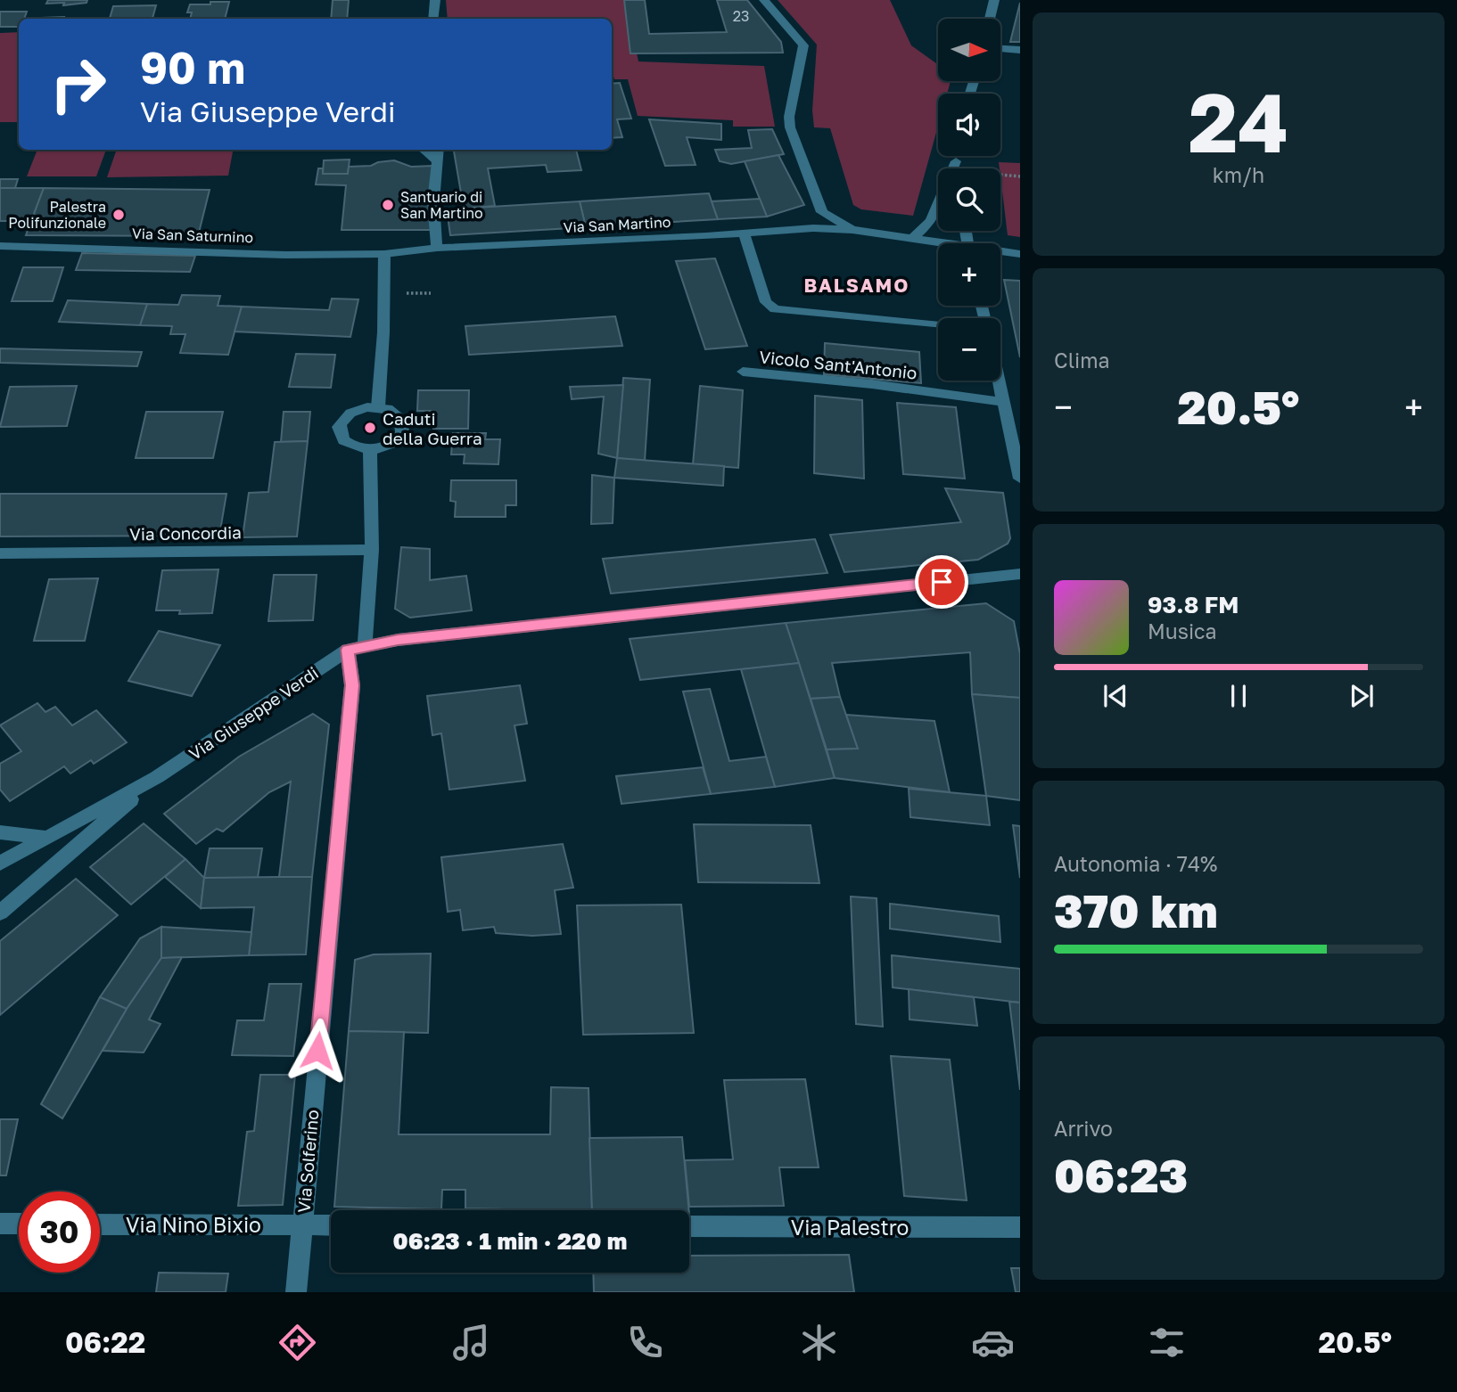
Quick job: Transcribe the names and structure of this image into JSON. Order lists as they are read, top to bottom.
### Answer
{
  "streets": {
    "street": [
      "Via San Martino",
      "Via San Saturnino",
      "Vicolo Sant'Antonio",
      "Via Concordia",
      "Via Giuseppe Verdi",
      "Via Solferino",
      "Via Nino Bixio",
      "Via Palestro"
    ]
  },
  "crossings": [
    ["Via San Martino", "Via San Saturnino"],
    ["Via Concordia", "Via Solferino"],
    ["Via Giuseppe Verdi", "Via Solferino"],
    ["Via Solferino", "Via Nino Bixio"]
  ],
  "districts": ["BALSAMO"],
  "places": ["Santuario di San Martino", "Palestra Polifunzionale", "Caduti della Guerra"],
  "house_numbers": ["23"],
  "north": "right",
  "page": {
    "tile": [
      ["24", "km/h"],
      "Clima",
      ["Autonomia · 74%", "370 km"],
      ["Arrivo", "06:23"]
    ],
    "map_buttons": ["+", "−"],
    "turn": ["90 m", "Via Giuseppe Verdi"],
    "heat": ["−", "20.5°", "+"],
    "song": ["93.8 FM", "Musica"],
    "limit": "30",
    "trip": "06:23 · 1 min · 220 m",
    "tabs": ["06:22", "20.5°"]
  }
}
